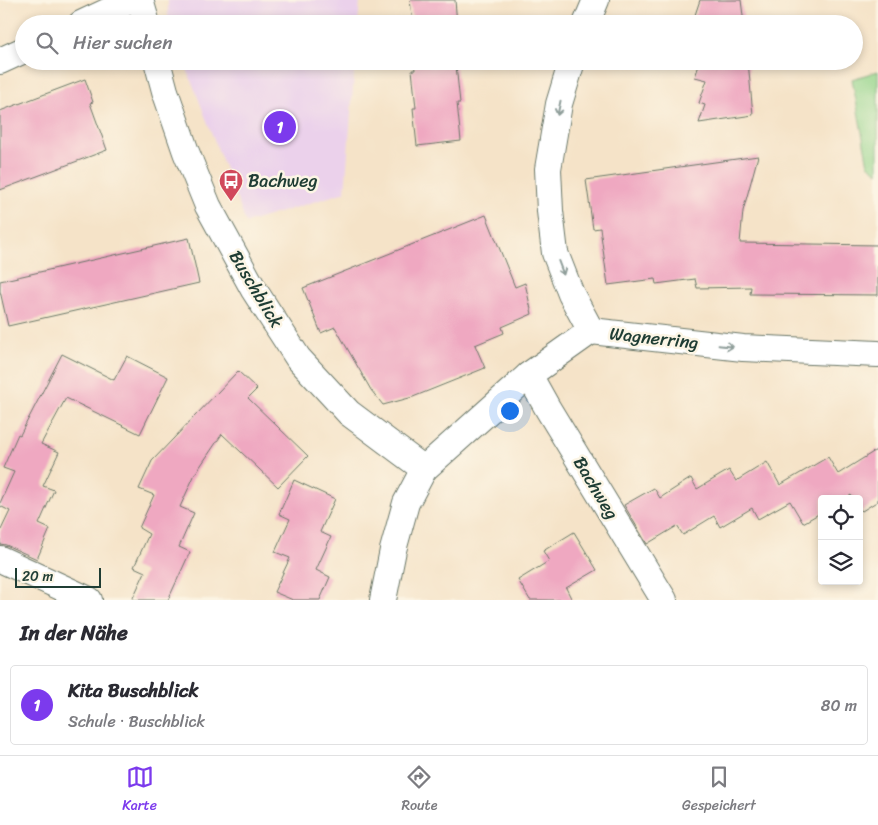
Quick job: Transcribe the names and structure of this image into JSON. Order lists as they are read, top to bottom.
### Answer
{
  "streets": {
    "street": ["Buschblick", "Wagnerring", "Bachweg"]
  },
  "places": {
    "bus stop": ["Bachweg"]
  },
  "scale_bar": "20 m",
  "page": {
    "search": "Hier suchen",
    "pins": "1",
    "scale": "20 m",
    "heading": "In der Nähe",
    "list": [
      {
        "mark": "1",
        "name": "Kita Buschblick",
        "note": "Schule · Buschblick",
        "value": "80 m"
      }
    ],
    "nav": ["Karte", "Route", "Gespeichert"]
  }
}
